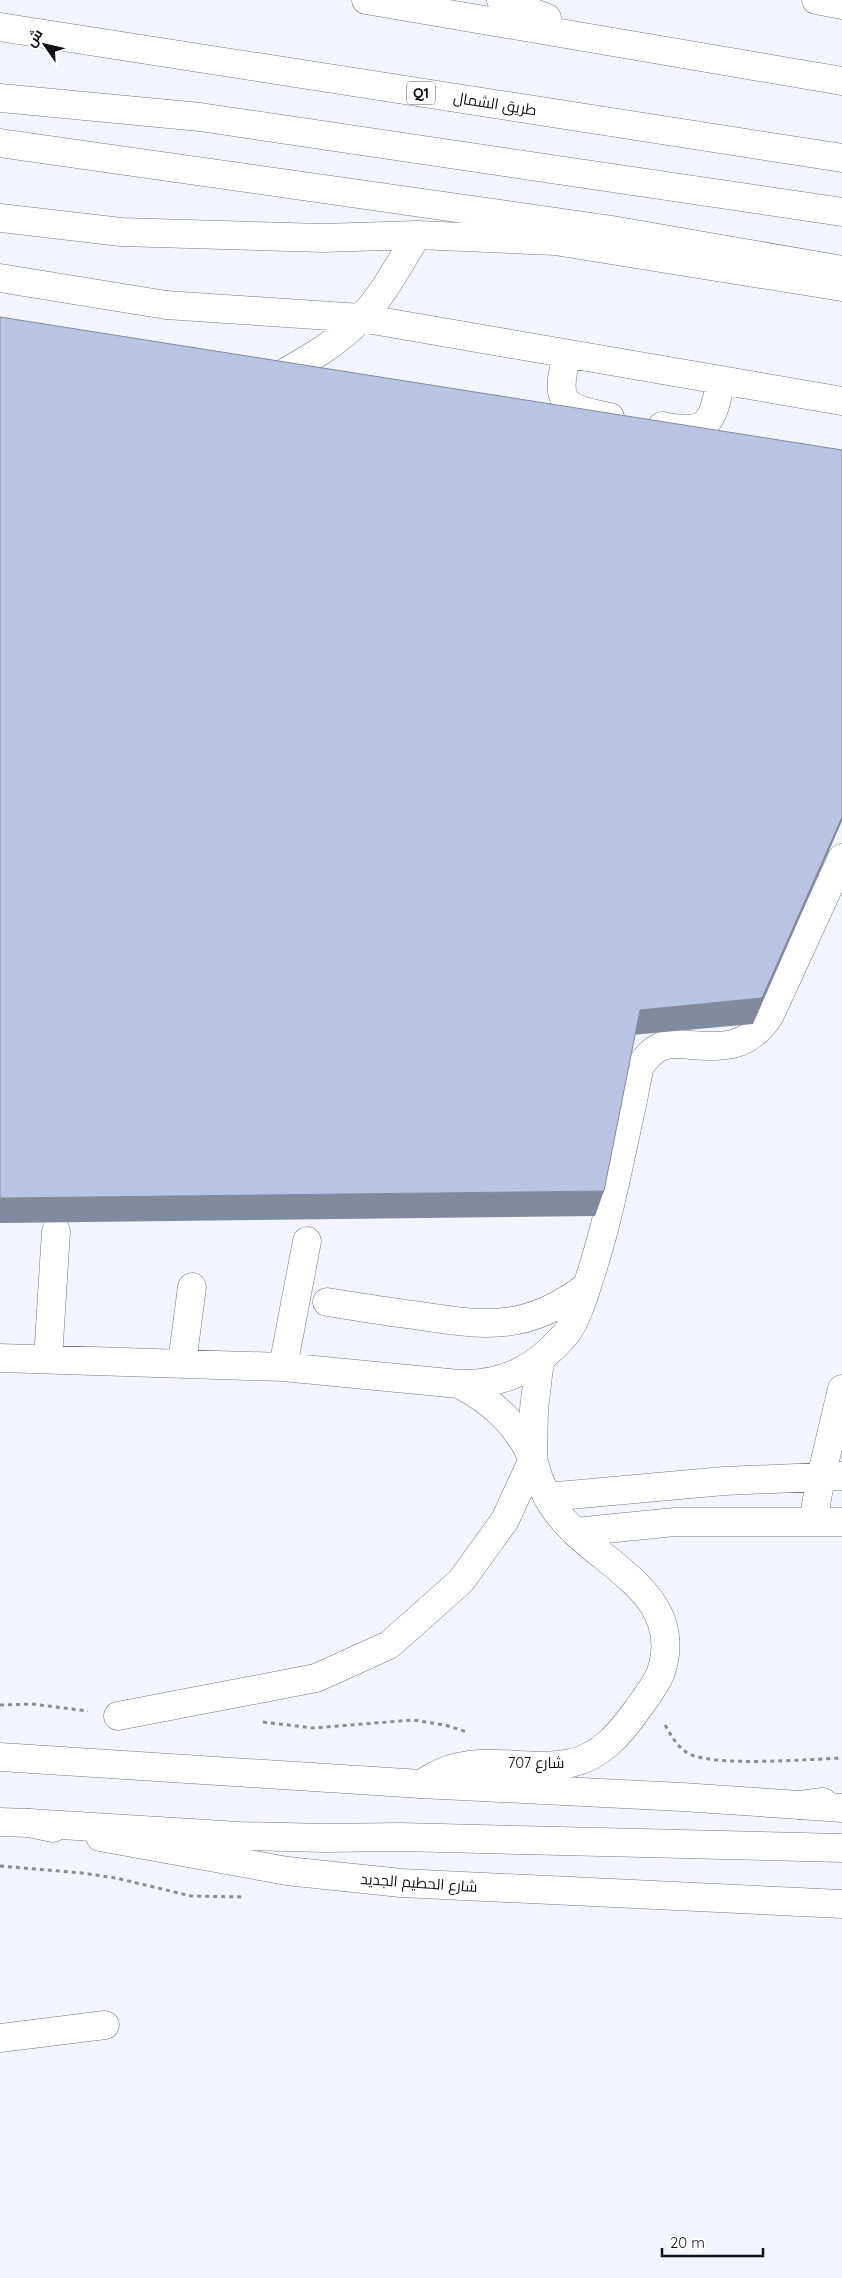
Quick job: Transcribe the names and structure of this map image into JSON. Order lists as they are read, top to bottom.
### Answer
{
  "streets": {
    "main road": [
      "Q1",
      "طريق الشمال",
      "شارع 707",
      "شارع الحطيم الجديد"
    ]
  },
  "scale_bar": "20 m",
  "north": "top left"
}
